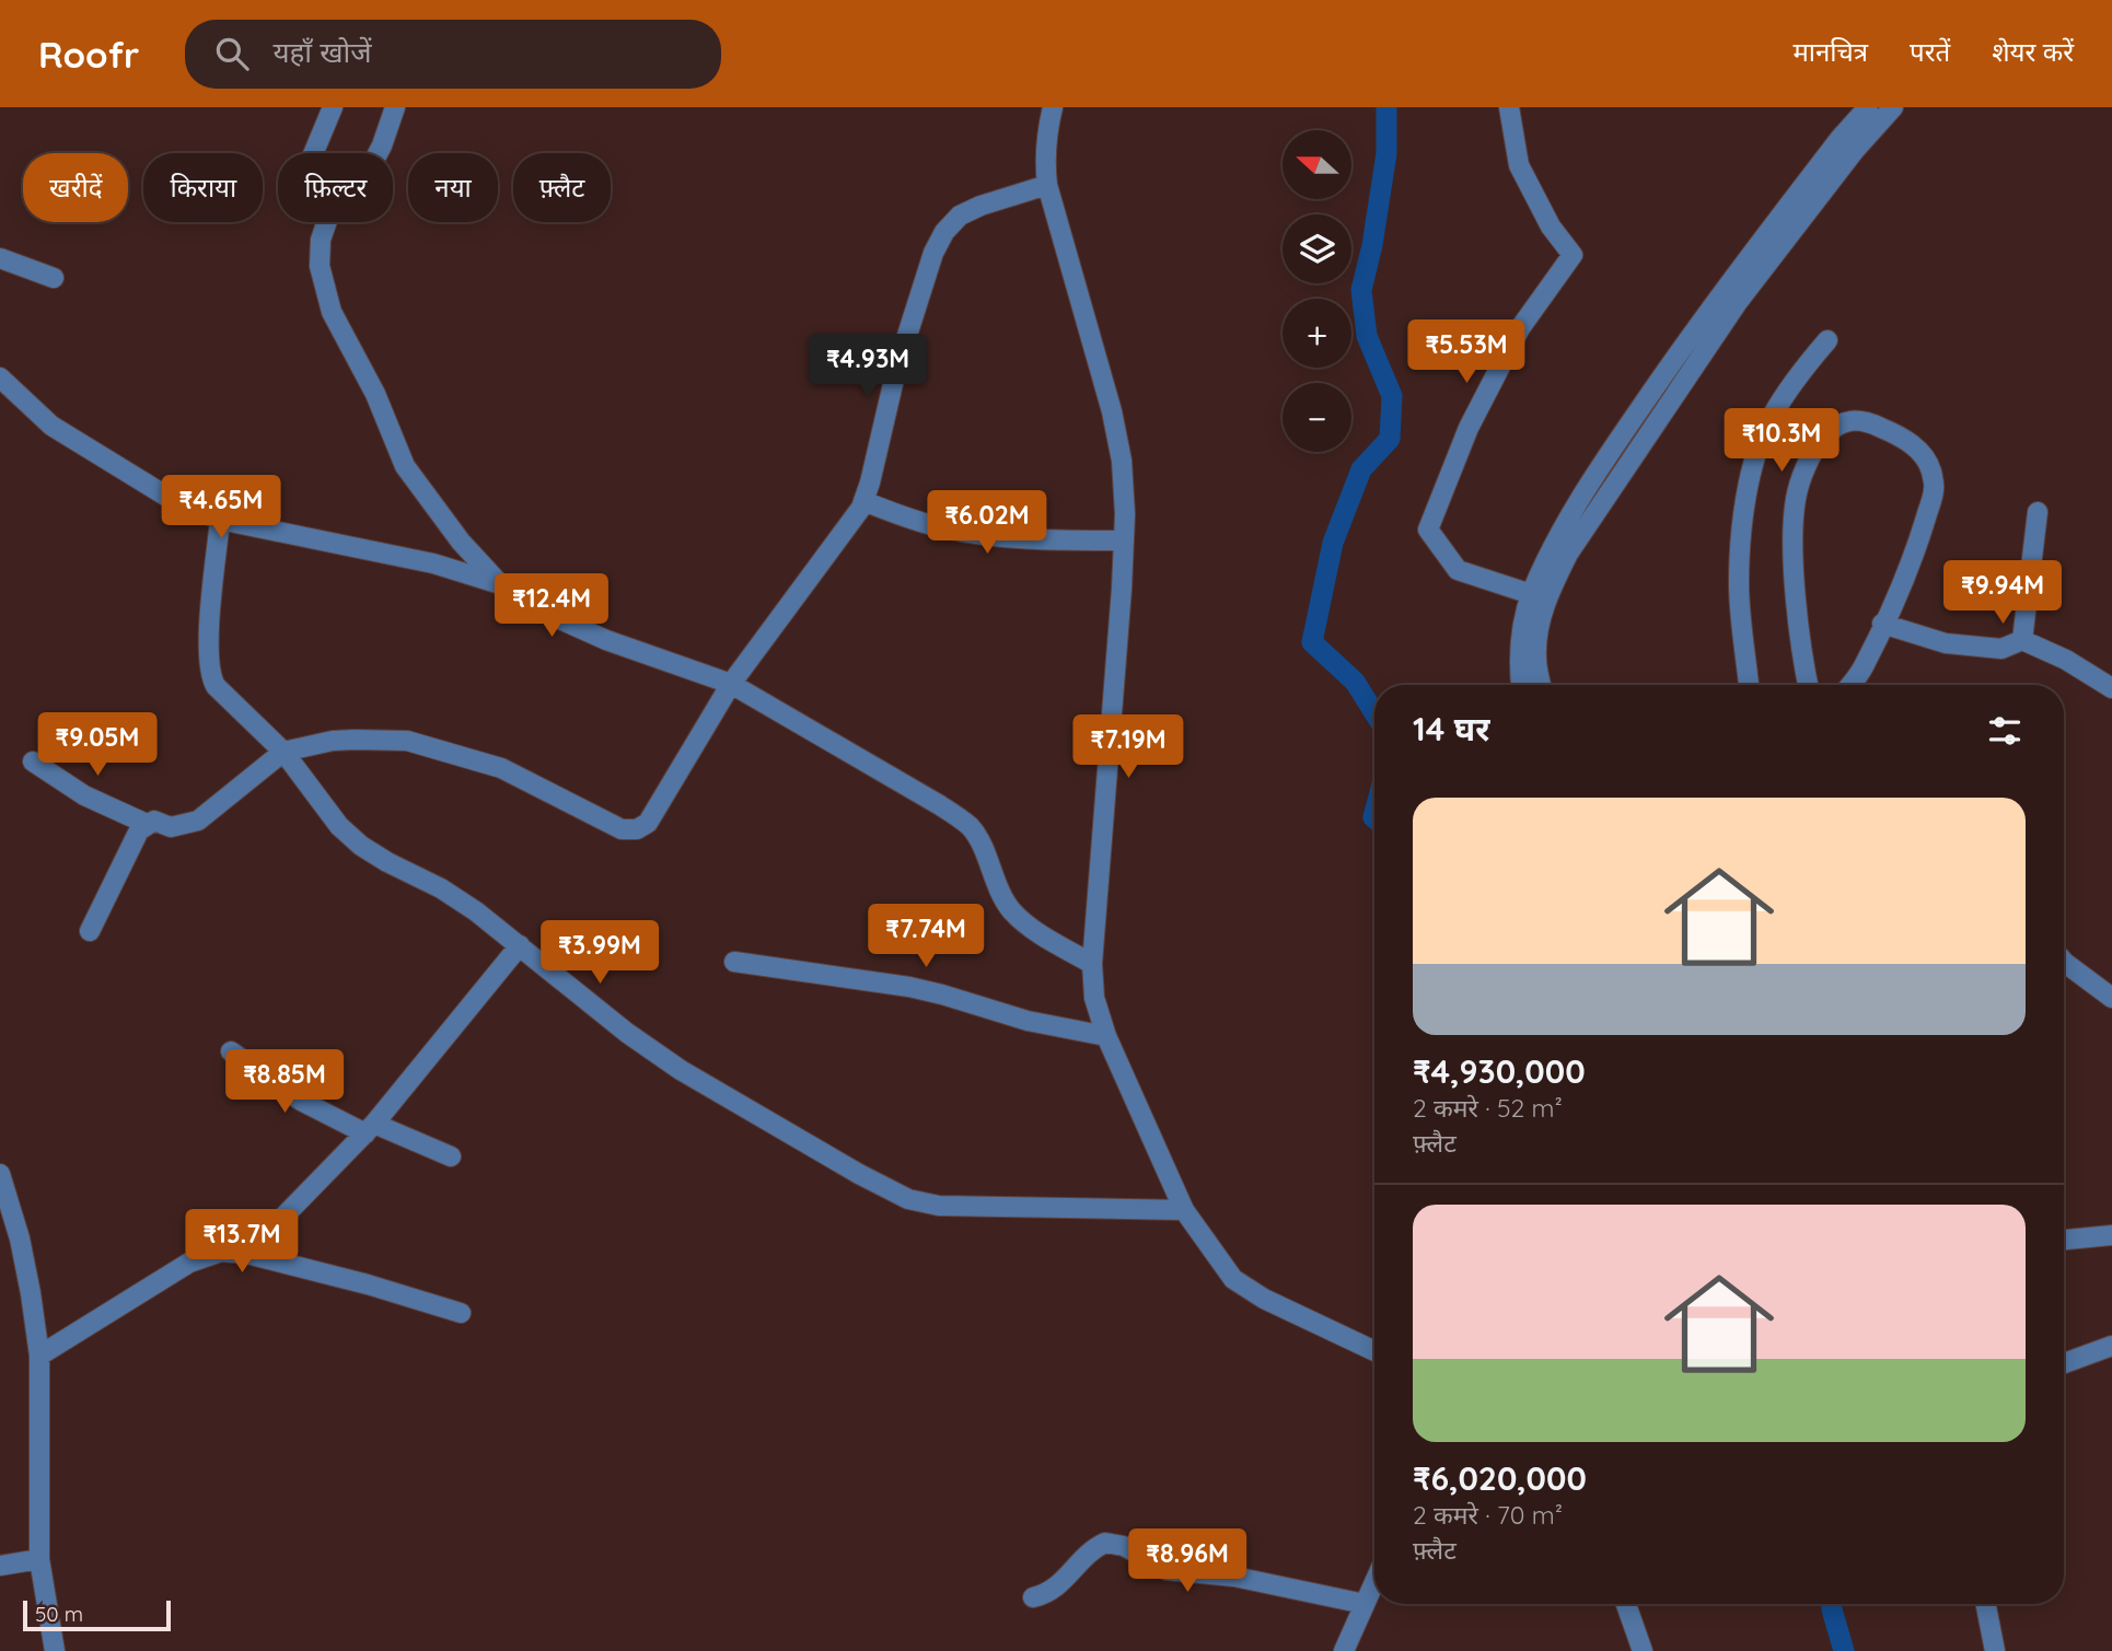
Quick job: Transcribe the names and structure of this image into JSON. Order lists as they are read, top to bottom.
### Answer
{
  "scale_bar": "50 m",
  "north": "left",
  "page": {
    "header": "Roofr",
    "search": "यहाँ खोजें",
    "nav": ["मानचित्र", "परतें", "शेयर करें"],
    "map_buttons": ["+", "−"],
    "chip": [
      "खरीदें",
      "किराया",
      "फ़िल्टर",
      "नया",
      "फ़्लैट"
    ],
    "price": [
      "₹5.53M",
      "₹4.93M",
      "₹10.3M",
      "₹4.65M",
      "₹6.02M",
      "₹9.94M",
      "₹12.4M",
      "₹9.05M",
      "₹7.19M",
      "₹7.74M",
      "₹3.99M",
      "₹8.85M",
      "₹13.7M",
      "₹8.96M"
    ],
    "heading": "14 घर",
    "list": [
      {
        "name": "₹4,930,000",
        "note": "2 कमरे · 52 m² · फ़्लैट"
      },
      {
        "name": "₹6,020,000",
        "note": "2 कमरे · 70 m² · फ़्लैट"
      }
    ],
    "scale": "50 m"
  }
}
